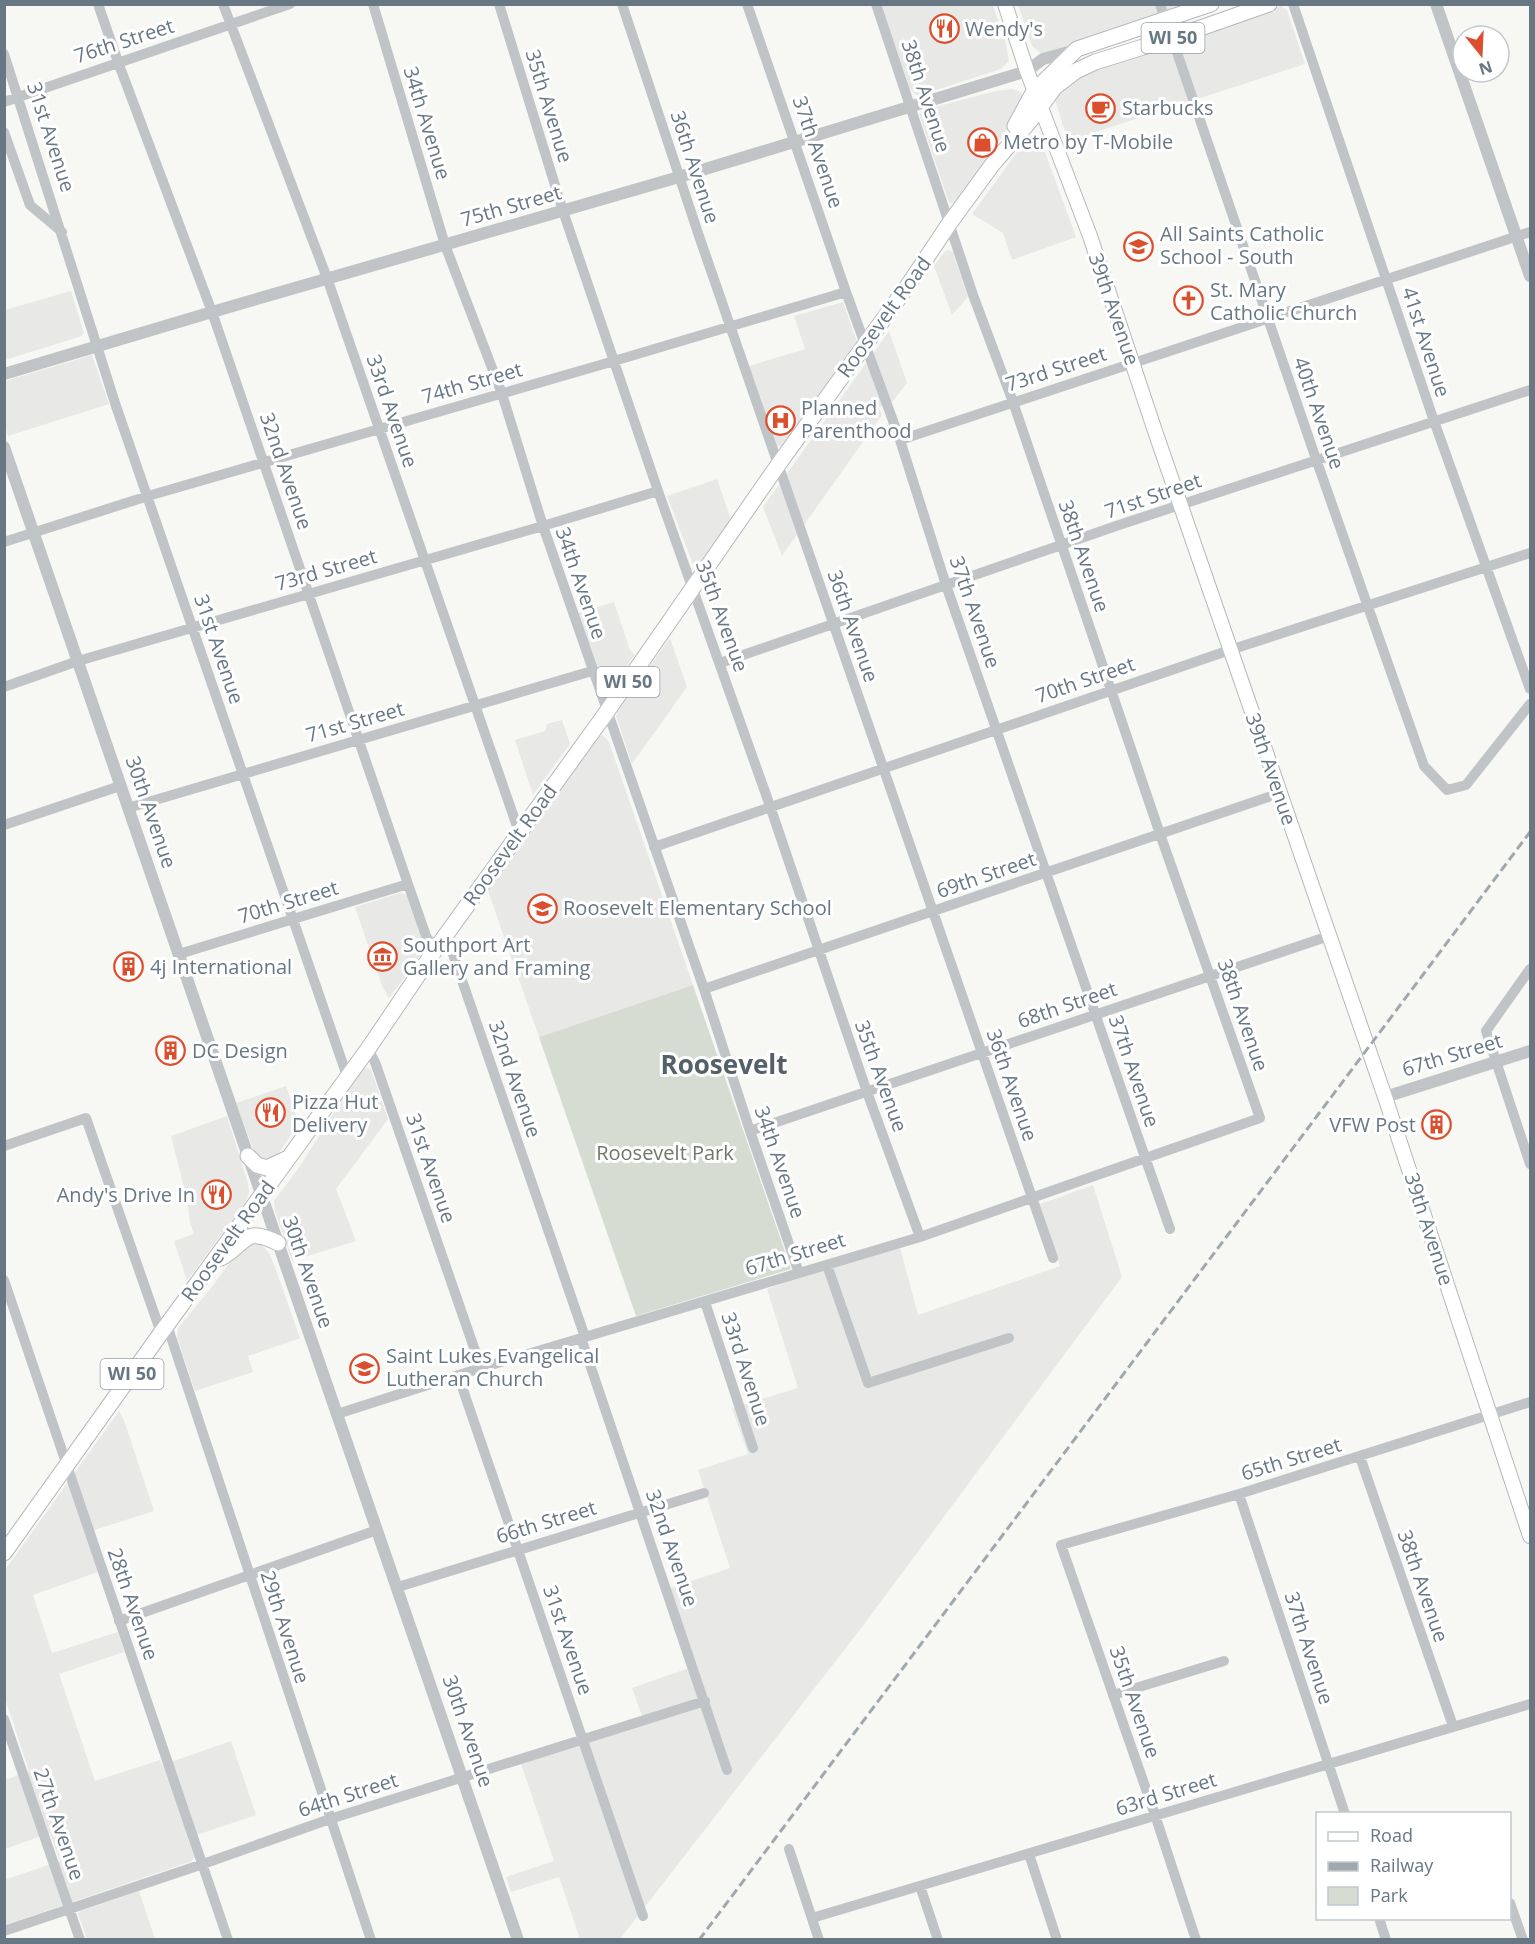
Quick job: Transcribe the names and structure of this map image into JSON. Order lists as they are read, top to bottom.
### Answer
{
  "streets": {
    "main road": ["WI 50", "39th Avenue", "Roosevelt Road"],
    "street": [
      "76th Street",
      "38th Avenue",
      "35th Avenue",
      "34th Avenue",
      "31st Avenue",
      "37th Avenue",
      "36th Avenue",
      "75th Street",
      "41st Avenue",
      "73rd Street",
      "74th Street",
      "33rd Avenue",
      "40th Avenue",
      "32nd Avenue",
      "71st Street",
      "70th Street",
      "30th Avenue",
      "69th Street",
      "68th Street",
      "67th Street",
      "65th Street",
      "66th Street",
      "28th Avenue",
      "29th Avenue",
      "63rd Street",
      "64th Street",
      "27th Avenue"
    ]
  },
  "crossings": [
    ["WI 50", "75th Street"],
    ["WI 50", "39th Avenue"],
    ["WI 50", "Roosevelt Road"],
    ["WI 50", "40th Avenue"],
    ["76th Street", "31st Avenue"],
    ["76th Street", "33rd Avenue"],
    ["76th Street", "32nd Avenue"],
    ["38th Avenue", "75th Street"],
    ["38th Avenue", "Roosevelt Road"],
    ["38th Avenue", "73rd Street"],
    ["38th Avenue", "71st Street"],
    ["38th Avenue", "70th Street"],
    ["38th Avenue", "69th Street"],
    ["38th Avenue", "68th Street"],
    ["38th Avenue", "67th Street"],
    ["38th Avenue", "65th Street"],
    ["38th Avenue", "63rd Street"],
    ["35th Avenue", "75th Street"],
    ["35th Avenue", "Roosevelt Road"],
    ["35th Avenue", "73rd Street"],
    ["35th Avenue", "74th Street"],
    ["35th Avenue", "71st Street"],
    ["35th Avenue", "70th Street"],
    ["35th Avenue", "69th Street"],
    ["35th Avenue", "68th Street"],
    ["35th Avenue", "67th Street"],
    ["35th Avenue", "65th Street"],
    ["35th Avenue", "63rd Street"],
    ["34th Avenue", "75th Street"],
    ["34th Avenue", "Roosevelt Road"],
    ["34th Avenue", "73rd Street"],
    ["34th Avenue", "74th Street"],
    ["34th Avenue", "71st Street"],
    ["34th Avenue", "70th Street"],
    ["34th Avenue", "69th Street"],
    ["34th Avenue", "68th Street"],
    ["34th Avenue", "67th Street"],
    ["31st Avenue", "75th Street"],
    ["31st Avenue", "Roosevelt Road"],
    ["31st Avenue", "73rd Street"],
    ["31st Avenue", "74th Street"],
    ["31st Avenue", "71st Street"],
    ["31st Avenue", "70th Street"],
    ["31st Avenue", "67th Street"],
    ["31st Avenue", "66th Street"],
    ["31st Avenue", "64th Street"],
    ["37th Avenue", "75th Street"],
    ["37th Avenue", "Roosevelt Road"],
    ["37th Avenue", "73rd Street"],
    ["37th Avenue", "74th Street"],
    ["37th Avenue", "71st Street"],
    ["37th Avenue", "70th Street"],
    ["37th Avenue", "69th Street"],
    ["37th Avenue", "68th Street"],
    ["37th Avenue", "67th Street"],
    ["37th Avenue", "65th Street"],
    ["37th Avenue", "63rd Street"],
    ["36th Avenue", "75th Street"],
    ["36th Avenue", "Roosevelt Road"],
    ["36th Avenue", "74th Street"],
    ["36th Avenue", "71st Street"],
    ["36th Avenue", "70th Street"],
    ["36th Avenue", "69th Street"],
    ["36th Avenue", "68th Street"],
    ["36th Avenue", "67th Street"],
    ["75th Street", "39th Avenue"],
    ["75th Street", "33rd Avenue"],
    ["75th Street", "32nd Avenue"],
    ["39th Avenue", "73rd Street"],
    ["39th Avenue", "71st Street"],
    ["39th Avenue", "70th Street"],
    ["39th Avenue", "69th Street"],
    ["39th Avenue", "68th Street"],
    ["39th Avenue", "67th Street"],
    ["39th Avenue", "65th Street"],
    ["Roosevelt Road", "33rd Avenue"],
    ["Roosevelt Road", "32nd Avenue"],
    ["Roosevelt Road", "30th Avenue"],
    ["Roosevelt Road", "28th Avenue"],
    ["Roosevelt Road", "29th Avenue"],
    ["41st Avenue", "73rd Street"],
    ["41st Avenue", "71st Street"],
    ["41st Avenue", "70th Street"],
    ["73rd Street", "33rd Avenue"],
    ["73rd Street", "40th Avenue"],
    ["73rd Street", "32nd Avenue"],
    ["73rd Street", "30th Avenue"],
    ["74th Street", "33rd Avenue"],
    ["74th Street", "32nd Avenue"],
    ["74th Street", "30th Avenue"],
    ["33rd Avenue", "71st Street"],
    ["33rd Avenue", "67th Street"],
    ["40th Avenue", "71st Street"],
    ["40th Avenue", "70th Street"],
    ["32nd Avenue", "71st Street"],
    ["32nd Avenue", "70th Street"],
    ["32nd Avenue", "67th Street"],
    ["32nd Avenue", "66th Street"],
    ["32nd Avenue", "64th Street"],
    ["71st Street", "30th Avenue"],
    ["70th Street", "30th Avenue"],
    ["30th Avenue", "67th Street"],
    ["30th Avenue", "66th Street"],
    ["30th Avenue", "64th Street"],
    ["28th Avenue", "64th Street"],
    ["29th Avenue", "64th Street"],
    ["64th Street", "27th Avenue"]
  ],
  "districts": ["Roosevelt"],
  "parks": ["Roosevelt Park"],
  "places": {
    "restaurant": ["Wendy's", "Pizza Hut Delivery", "Andy's Drive In"],
    "cafe": ["Starbucks"],
    "shop": ["Metro by T-Mobile"],
    "school or university": ["All Saints Catholic School - South", "Roosevelt Elementary School", "Saint Lukes Evangelical Lutheran Church"],
    "church": ["St. Mary Catholic Church"],
    "hospital": ["Planned Parenthood"],
    "museum": ["Southport Art Gallery and Framing"],
    "building": ["4j International", "DC Design", "VFW Post"]
  },
  "legend": ["Road", "Railway", "Park"],
  "north": "bottom"
}
